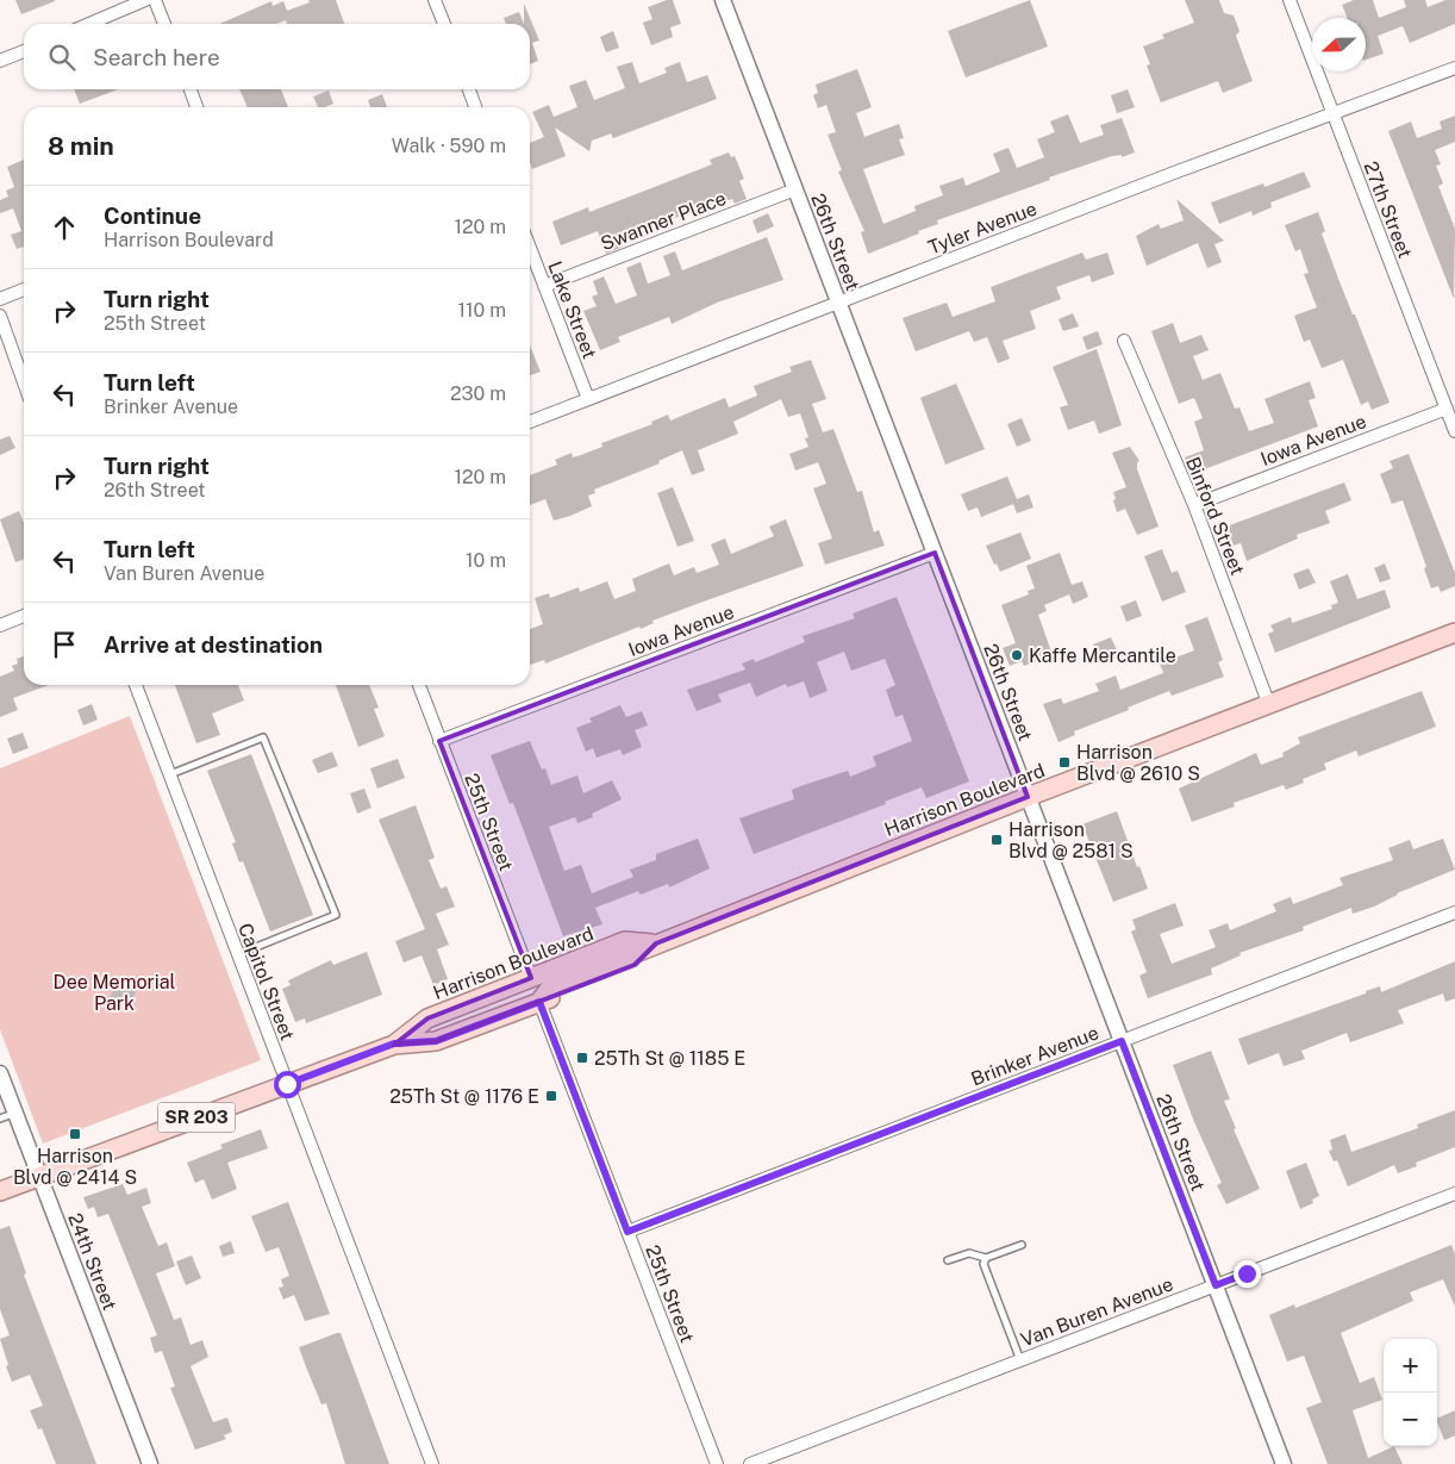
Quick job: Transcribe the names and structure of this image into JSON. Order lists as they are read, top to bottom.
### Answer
{
  "streets": {
    "main road": ["Harrison Boulevard", "SR 203"],
    "street": [
      "27th Street",
      "Swanner Place",
      "Tyler Avenue",
      "26th Street",
      "Lake Street",
      "Iowa Avenue",
      "Binford Street",
      "25th Street",
      "Capitol Street",
      "Brinker Avenue",
      "24th Street",
      "Van Buren Avenue"
    ]
  },
  "crossings": [
    ["27th Street", "Tyler Avenue"],
    ["27th Street", "Iowa Avenue"],
    ["Swanner Place", "26th Street"],
    ["Swanner Place", "Lake Street"],
    ["Tyler Avenue", "26th Street"],
    ["Tyler Avenue", "Lake Street"],
    ["26th Street", "Iowa Avenue"],
    ["26th Street", "Harrison Boulevard"],
    ["26th Street", "Brinker Avenue"],
    ["26th Street", "Van Buren Avenue"],
    ["Iowa Avenue", "Binford Street"],
    ["Iowa Avenue", "25th Street"],
    ["Binford Street", "Harrison Boulevard"],
    ["Harrison Boulevard", "25th Street"],
    ["25th Street", "Brinker Avenue"],
    ["25th Street", "SR 203"],
    ["Capitol Street", "SR 203"],
    ["SR 203", "24th Street"]
  ],
  "parks": ["Dee Memorial Park"],
  "places": {
    "other": ["Kaffe Mercantile"],
    "transit": [
      "Harrison Blvd @ 2610 S",
      "Harrison Blvd @ 2581 S",
      "25Th St @ 1185 E",
      "25Th St @ 1176 E",
      "Harrison Blvd @ 2414 S"
    ]
  },
  "north": "left",
  "page": {
    "search": "Search here",
    "heading": ["8 min", "Walk · 590 m"],
    "list": [
      ["Continue", "Harrison Boulevard", "120 m"],
      ["Turn right", "25th Street", "110 m"],
      ["Turn left", "Brinker Avenue", "230 m"],
      ["Turn right", "26th Street", "120 m"],
      ["Turn left", "Van Buren Avenue", "10 m"],
      "Arrive at destination"
    ],
    "map_buttons": ["+", "−"]
  }
}
